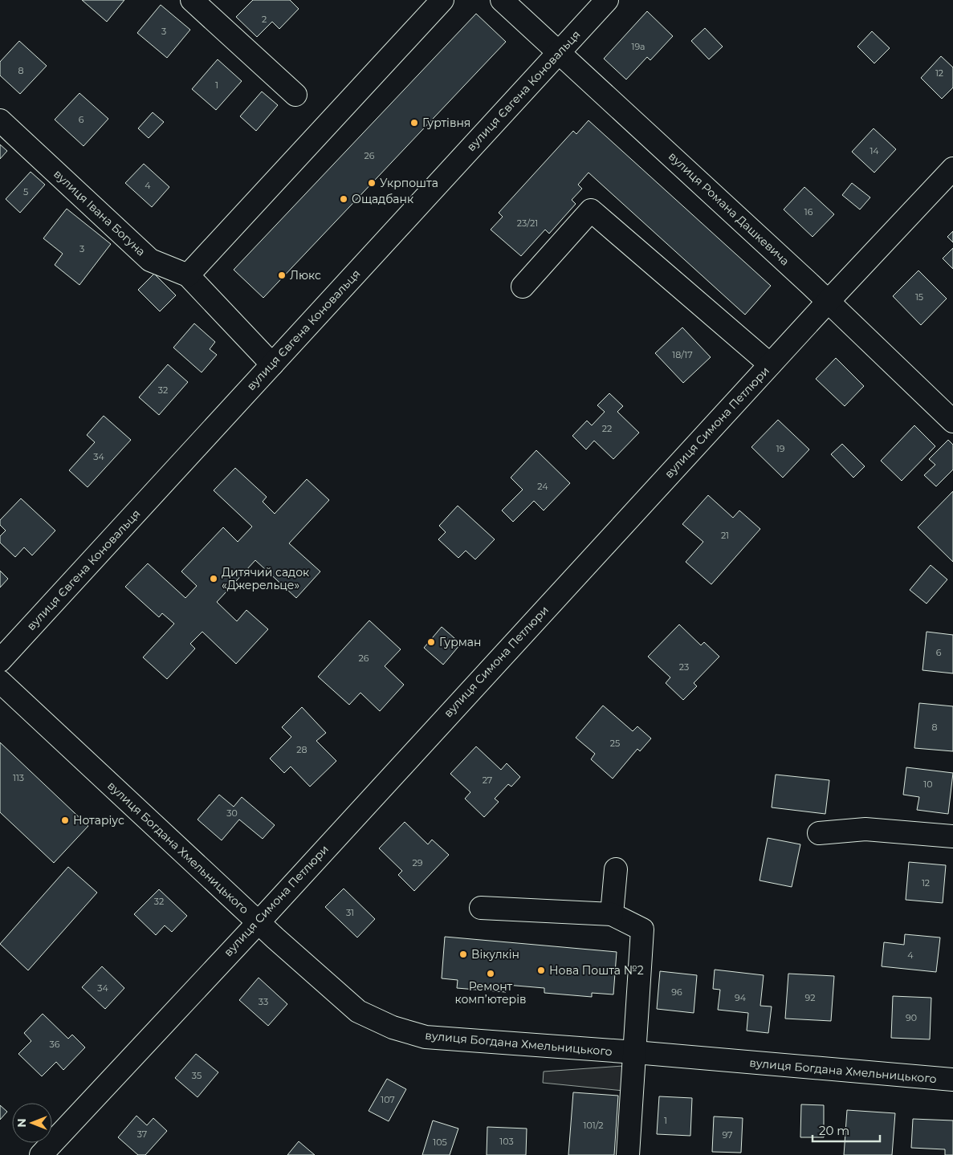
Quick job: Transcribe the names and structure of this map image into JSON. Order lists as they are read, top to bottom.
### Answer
{
  "streets": {
    "street": [
      "вулиця Євгена Коновальця",
      "вулиця Романа Дашкевича",
      "вулиця Івана Богуна",
      "вулиця Симона Петлюри",
      "вулиця Богдана Хмельницького"
    ]
  },
  "crossings": [
    ["вулиця Євгена Коновальця", "вулиця Романа Дашкевича"],
    ["вулиця Євгена Коновальця", "вулиця Івана Богуна"],
    ["вулиця Романа Дашкевича", "вулиця Симона Петлюри"],
    ["вулиця Симона Петлюри", "вулиця Богдана Хмельницького"]
  ],
  "places": [
    "Гуртівня",
    "Укрпошта",
    "Ощадбанк",
    "Люкс",
    "Дитячий садок «Джерельце»",
    "Гурман",
    "Нотаріус",
    "Вікулкін",
    "Нова Пошта №2",
    "Ремонт комп’ютерів"
  ],
  "house_numbers": [
    "2",
    "3",
    "19а",
    "8",
    "12",
    "1",
    "6",
    "14",
    "26",
    "4",
    "5",
    "16",
    "23/21",
    "3",
    "15",
    "18/17",
    "32",
    "22",
    "19",
    "34",
    "24",
    "21",
    "6",
    "26",
    "23",
    "8",
    "25",
    "28",
    "113",
    "27",
    "10",
    "30",
    "29",
    "12",
    "32",
    "31",
    "4",
    "34",
    "96",
    "94",
    "92",
    "33",
    "90",
    "36",
    "35",
    "107",
    "1",
    "101/2",
    "37",
    "97",
    "103",
    "105"
  ],
  "scale_bar": "20 m",
  "north": "left"
}
